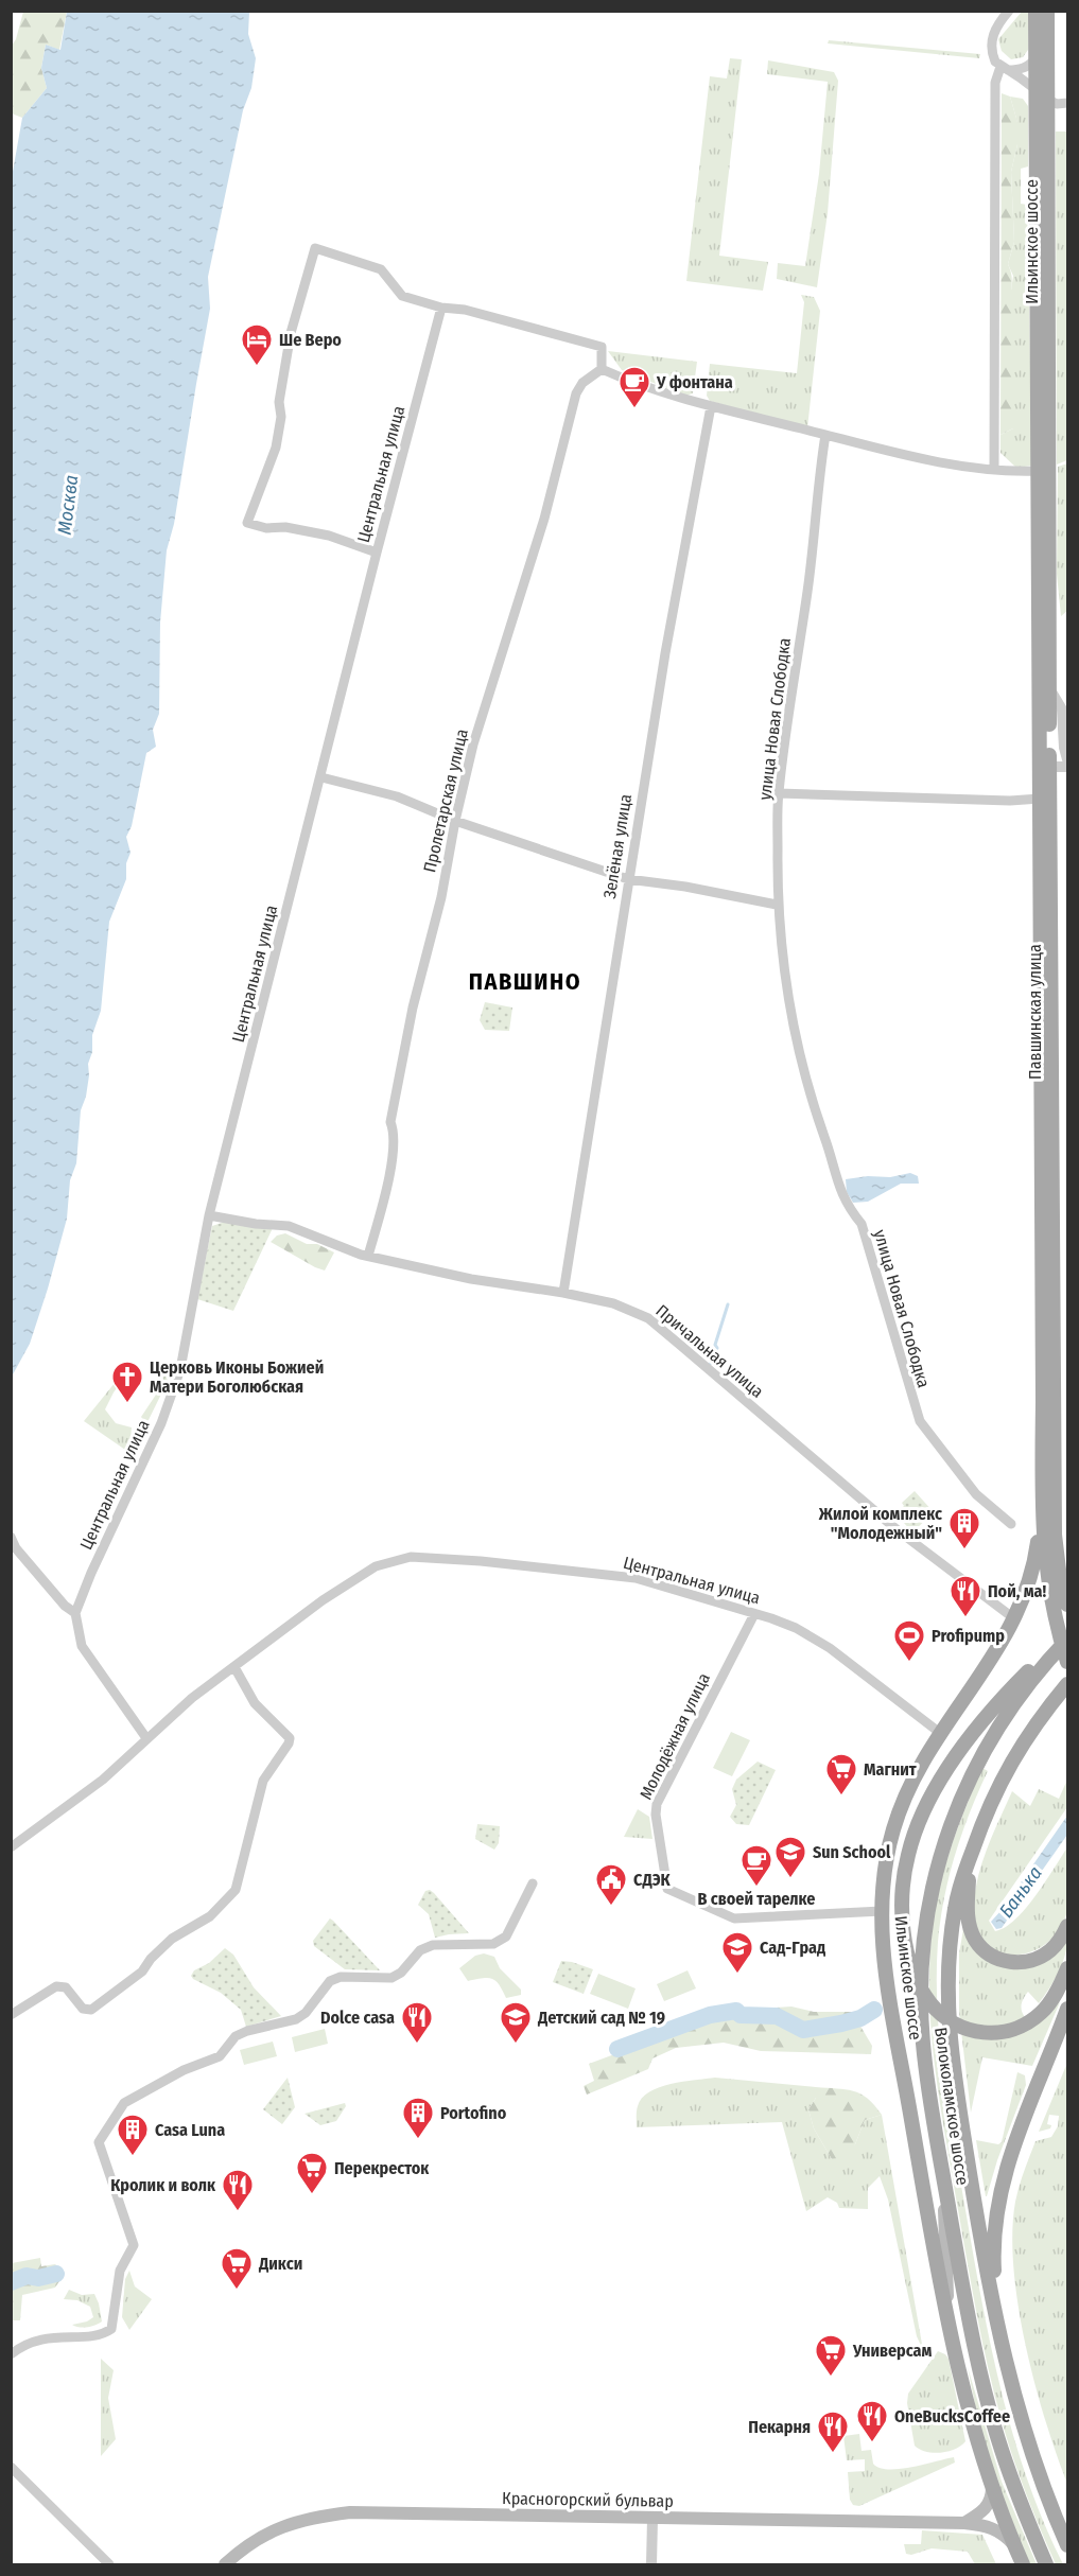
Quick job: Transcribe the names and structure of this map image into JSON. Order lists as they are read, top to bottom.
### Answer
{
  "streets": {
    "main road": [
      "Ильинское шоссе",
      "Павшинская улица",
      "Волоколамское шоссе",
      "Красногорский бульвар"
    ],
    "street": [
      "Центральная улица",
      "улица Новая Слободка",
      "Пролетарская улица",
      "Зелёная улица",
      "Причальная улица",
      "Молодёжная улица"
    ]
  },
  "crossings": [
    ["Ильинское шоссе", "Центральная улица"],
    ["Ильинское шоссе", "Павшинская улица"],
    ["Ильинское шоссе", "Причальная улица"],
    ["Ильинское шоссе", "Молодёжная улица"],
    ["Ильинское шоссе", "Красногорский бульвар"],
    ["Центральная улица", "Причальная улица"],
    ["Центральная улица", "Молодёжная улица"],
    ["Пролетарская улица", "Причальная улица"],
    ["Зелёная улица", "Причальная улица"]
  ],
  "districts": ["ПАВШИНО"],
  "water": ["Москва", "Банька"],
  "places": {
    "hotel": ["Ше Веро"],
    "cafe": ["У фонтана", "В своей тарелке"],
    "church": ["Церковь Иконы Божией Матери Боголюбская"],
    "building": ["Жилой комплекс \"Молодежный\"", "Portofino", "Casa Luna"],
    "restaurant": [
      "Пой, ма!",
      "Dolce casa",
      "Кролик и волк",
      "OneBucksCoffee",
      "Пекарня"
    ],
    "sports": ["Profipump"],
    "supermarket": [
      "Магнит",
      "Перекресток",
      "Дикси",
      "Универсам"
    ],
    "school or university": ["Sun School", "Сад-Град", "Детский сад № 19"],
    "public building": ["СДЭК"]
  }
}
